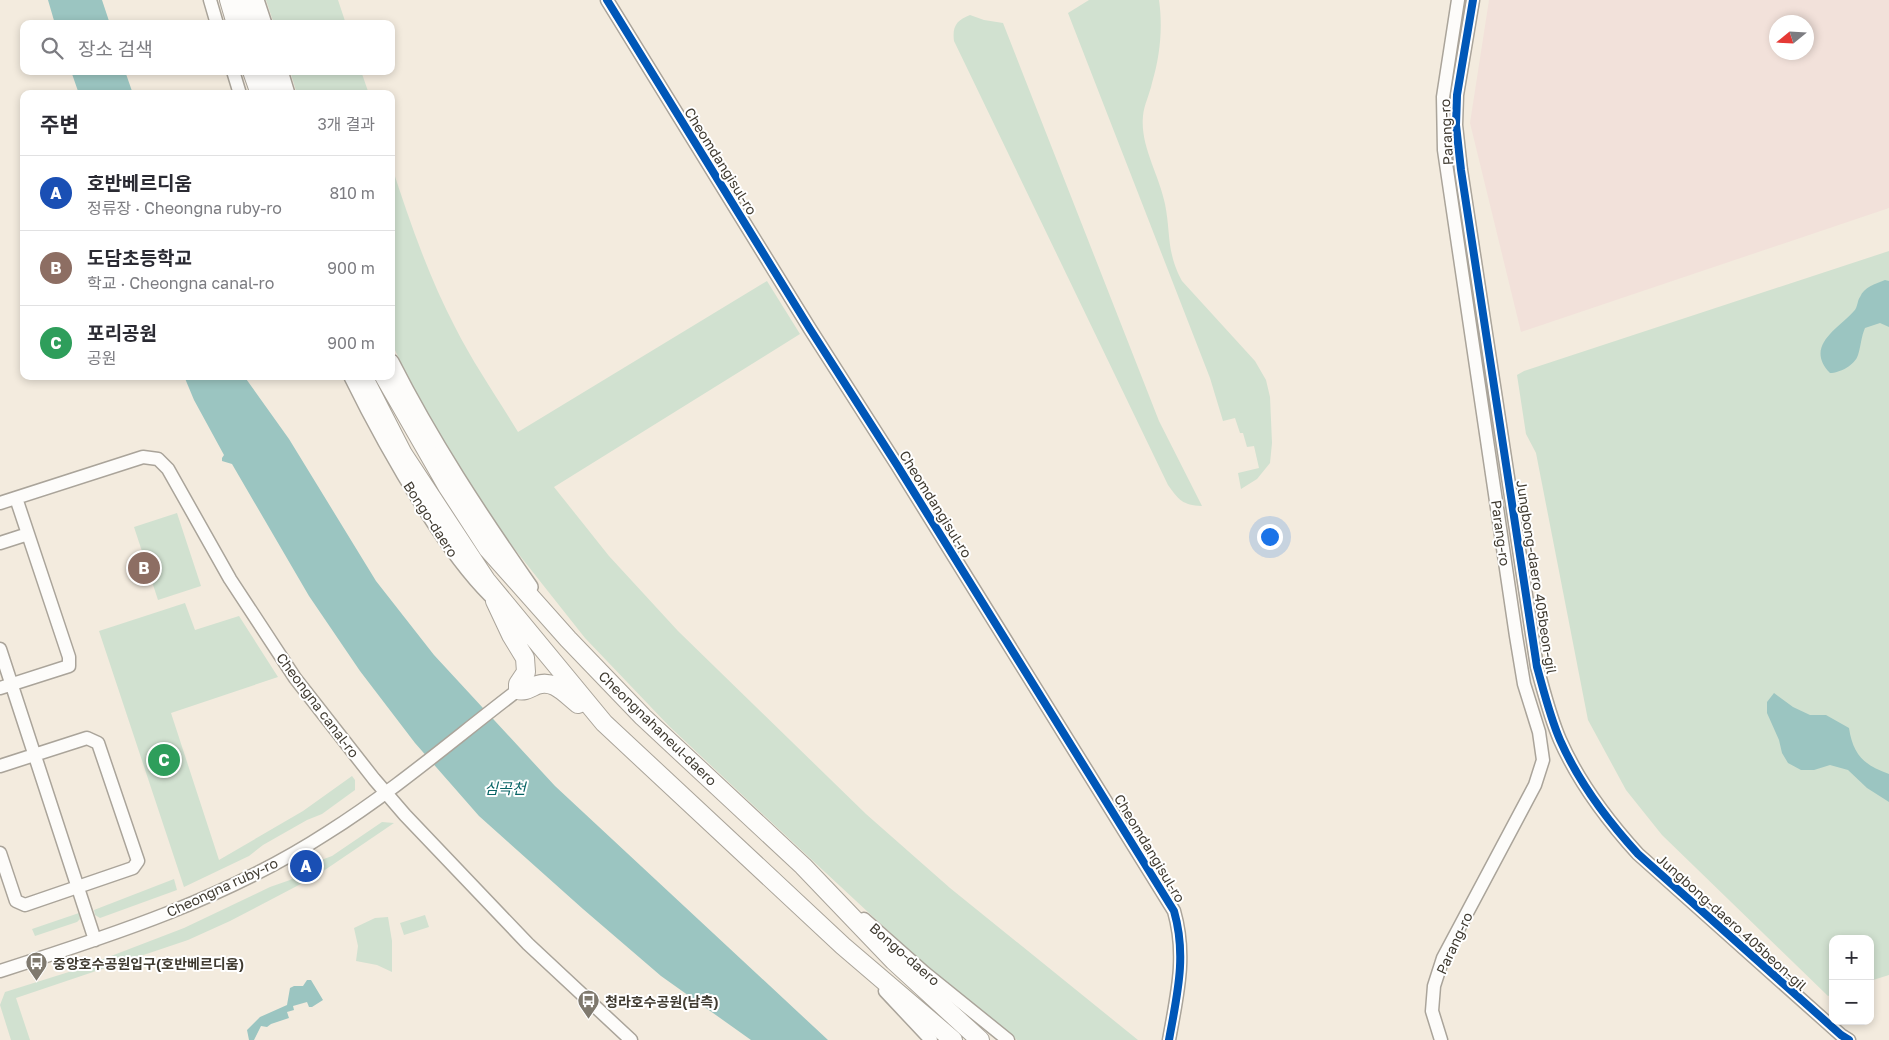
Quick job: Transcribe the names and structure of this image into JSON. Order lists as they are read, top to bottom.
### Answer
{
  "streets": {
    "highway": ["Cheongnahaneul-daero"],
    "street": [
      "Parang-ro",
      "Cheomdangisul-ro",
      "Bongo-daero",
      "Jungbong-daero 405beon-gil",
      "Cheongna canal-ro",
      "Cheongna ruby-ro"
    ]
  },
  "crossings": [
    ["Bongo-daero", "Cheongnahaneul-daero"],
    ["Cheongna canal-ro", "Cheongna ruby-ro"]
  ],
  "water": ["심곡천"],
  "places": {
    "bus stop": ["중앙호수공원입구(호반베르디움)", "청라호수공원(남측)"]
  },
  "north": "left",
  "page": {
    "search": "장소 검색",
    "heading": ["주변", "3개 결과"],
    "list": [
      {
        "mark": "A",
        "name": "호반베르디움",
        "note": "정류장 · Cheongna ruby-ro",
        "value": "810 m"
      },
      {
        "mark": "B",
        "name": "도담초등학교",
        "note": "학교 · Cheongna canal-ro",
        "value": "900 m"
      },
      {
        "mark": "C",
        "name": "포리공원",
        "note": "공원",
        "value": "900 m"
      }
    ],
    "pins": ["B", "C", "A"],
    "map_buttons": ["+", "−"]
  }
}
